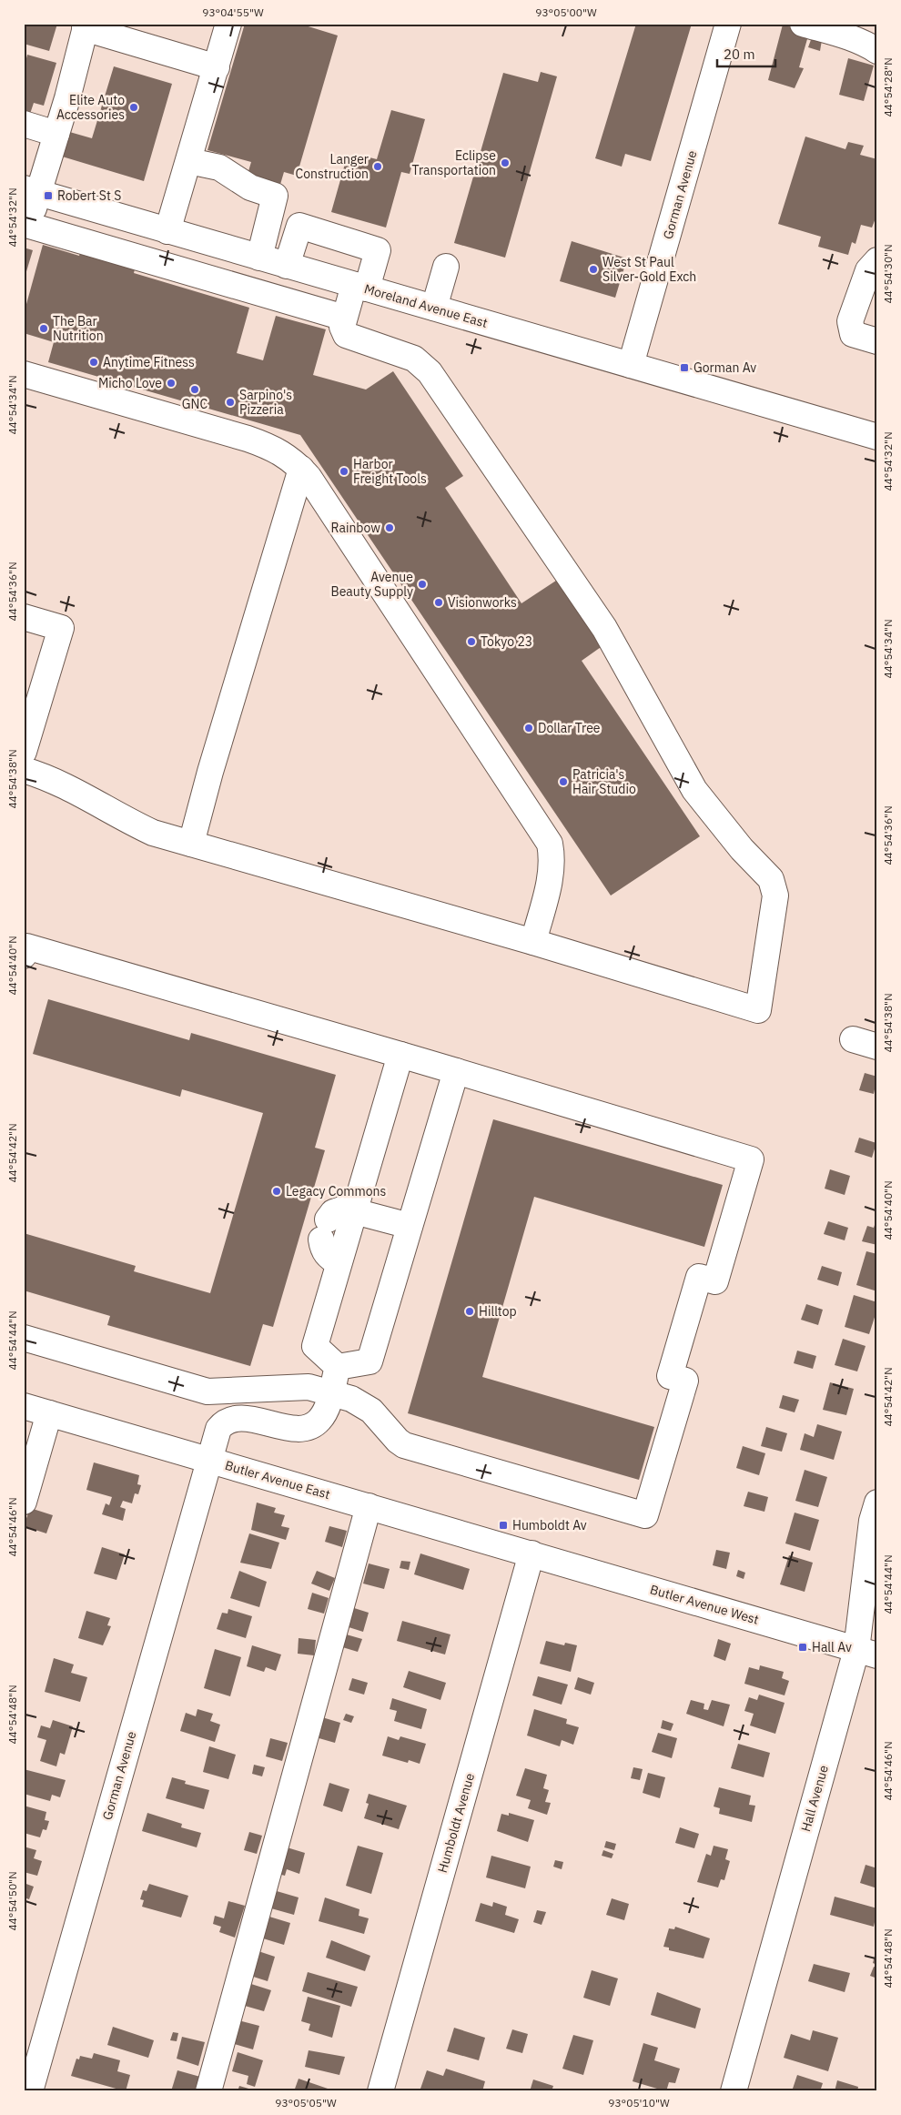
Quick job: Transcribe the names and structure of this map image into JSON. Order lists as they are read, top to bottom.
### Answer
{
  "streets": {
    "street": [
      "Gorman Avenue",
      "Moreland Avenue East",
      "Butler Avenue East",
      "Butler Avenue West",
      "Hall Avenue",
      "Humboldt Avenue"
    ]
  },
  "crossings": [
    ["Gorman Avenue", "Moreland Avenue East"],
    ["Gorman Avenue", "Butler Avenue East"],
    ["Butler Avenue East", "Butler Avenue West"],
    ["Butler Avenue East", "Humboldt Avenue"],
    ["Butler Avenue West", "Hall Avenue"],
    ["Butler Avenue West", "Humboldt Avenue"]
  ],
  "places": {
    "other": [
      "Elite Auto Accessories",
      "Eclipse Transportation",
      "Langer Construction",
      "West St Paul Silver-Gold Exch",
      "The Bar Nutrition",
      "Anytime Fitness",
      "Micho Love",
      "GNC",
      "Sarpino's Pizzeria",
      "Harbor Freight Tools",
      "Rainbow",
      "Avenue Beauty Supply",
      "Visionworks",
      "Tokyo 23",
      "Dollar Tree",
      "Patricia's Hair Studio",
      "Legacy Commons",
      "Hilltop"
    ],
    "transit": [
      "Robert St S",
      "Gorman Av",
      "Humboldt Av",
      "Hall Av"
    ]
  },
  "scale_bar": "20 m",
  "coordinates": [
    "93°04'55\"W",
    "93°05'00\"W",
    "44°54'28\"N",
    "44°54'32\"N",
    "44°54'30\"N",
    "44°54'34\"N",
    "44°54'36\"N",
    "44°54'38\"N",
    "44°54'40\"N",
    "44°54'42\"N",
    "44°54'44\"N",
    "44°54'46\"N",
    "44°54'48\"N",
    "44°54'50\"N",
    "93°05'05\"W",
    "93°05'10\"W"
  ]
}
